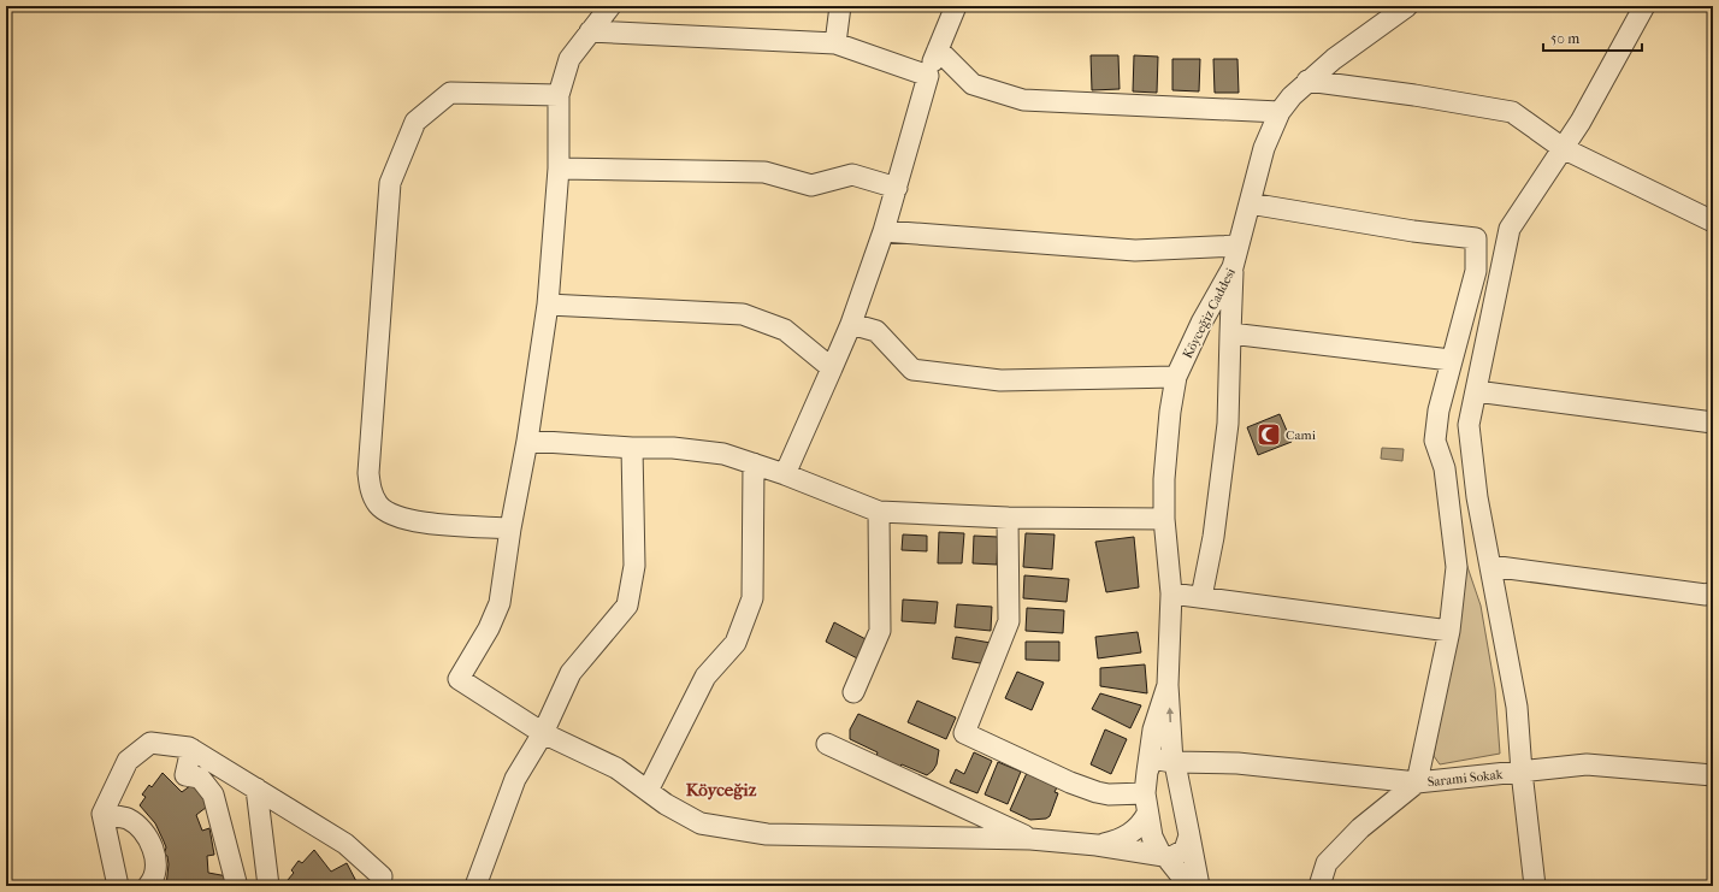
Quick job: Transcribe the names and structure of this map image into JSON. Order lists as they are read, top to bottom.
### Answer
{
  "streets": {
    "street": ["Köyceğiz Caddesi", "Sarami Sokak"]
  },
  "crossings": [
    ["Köyceğiz Caddesi", "Sarami Sokak"]
  ],
  "districts": ["Köyceğiz"],
  "places": {
    "mosque": ["Cami"]
  },
  "scale_bar": "50 m"
}
